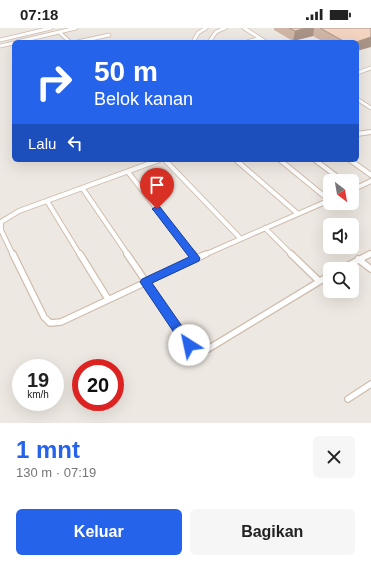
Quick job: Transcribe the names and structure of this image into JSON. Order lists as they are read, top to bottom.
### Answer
{
  "north": "bottom right",
  "page": {
    "status": "07:18",
    "turn": ["50 m", "Belok kanan"],
    "then": "Lalu",
    "speed": "19 km/h",
    "limit": "20",
    "heading": ["1 mnt", "130 m · 07:19"],
    "buttons": ["Keluar", "Bagikan"]
  }
}
